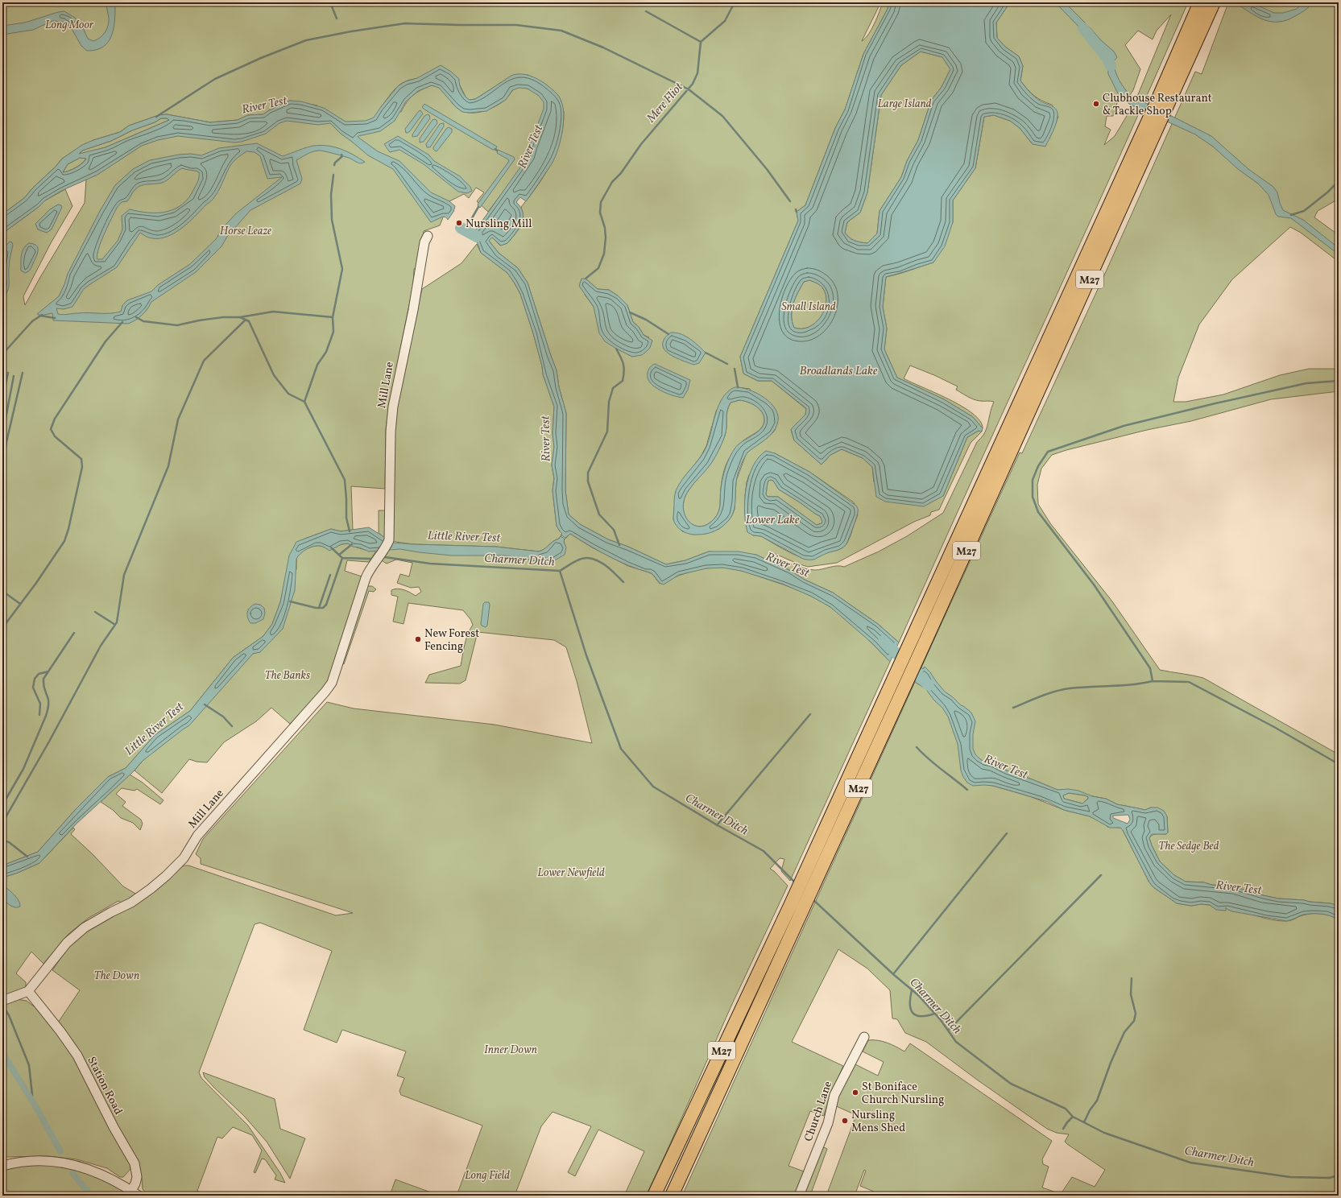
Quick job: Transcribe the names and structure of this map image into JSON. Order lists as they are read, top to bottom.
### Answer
{
  "streets": {
    "highway": ["M27"],
    "street": ["Mill Lane", "Station Road", "Church Lane"]
  },
  "crossings": [
    ["Mill Lane", "Station Road"]
  ],
  "water": [
    "Mere Fliot",
    "River Test",
    "Broadlands Lake",
    "Lower Lake",
    "Little River Test",
    "Charmer Ditch"
  ],
  "parks": [
    "Long Moor",
    "Large Island",
    "Horse Leaze",
    "Small Island",
    "The Banks",
    "The Sedge Bed",
    "Lower Newfield",
    "The Down",
    "Inner Down",
    "Long Field"
  ],
  "places": [
    "Clubhouse Restaurant & Tackle Shop",
    "Nursling Mill",
    "New Forest Fencing",
    "St Boniface Church Nursling",
    "Nursling Mens Shed"
  ]
}
